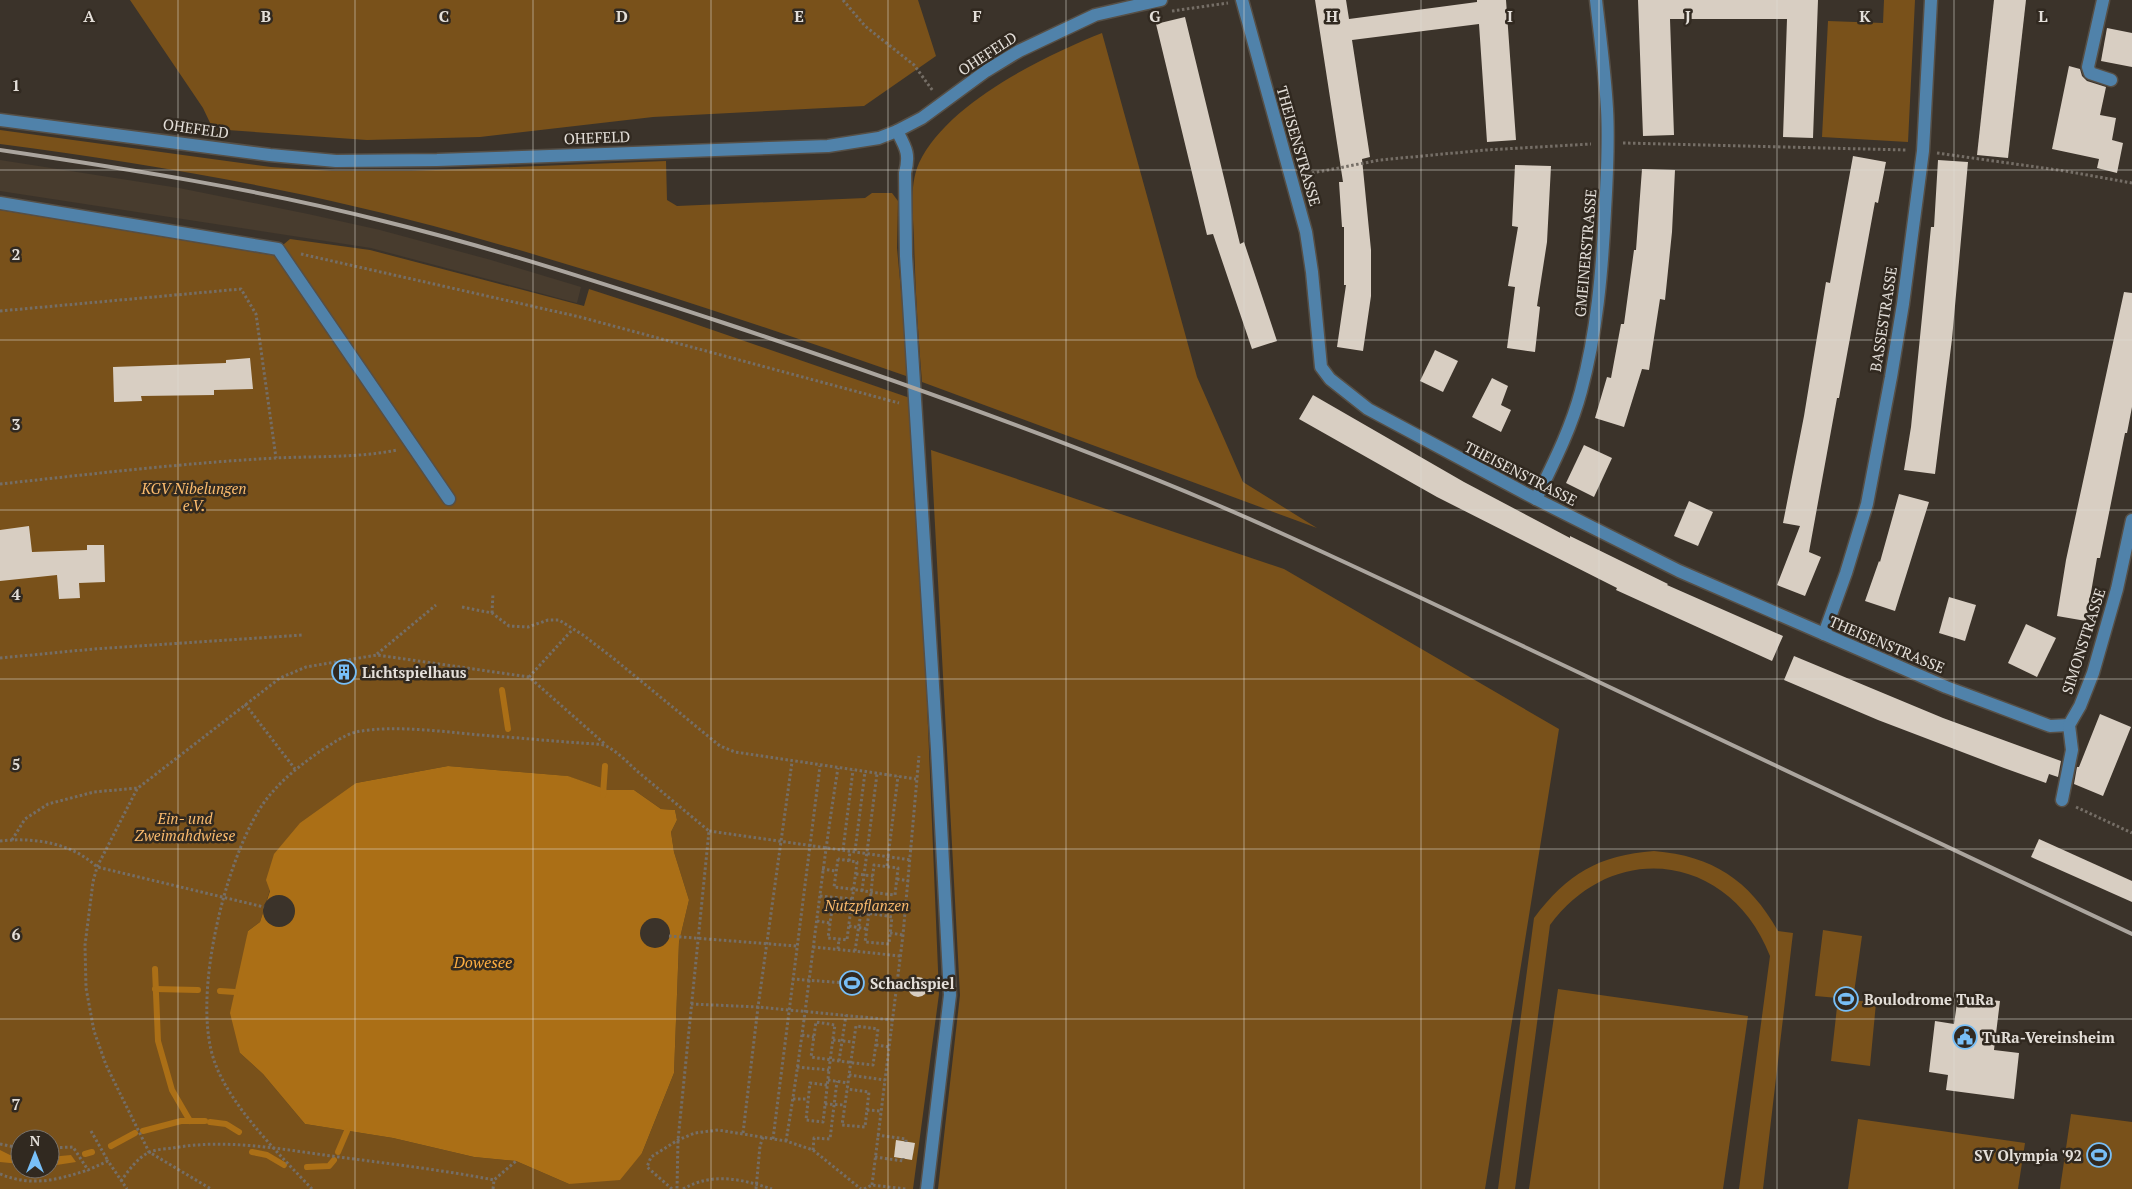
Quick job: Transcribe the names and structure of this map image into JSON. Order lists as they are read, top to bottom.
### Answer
{
  "streets": {
    "street": [
      "OHEFELD",
      "THEISENSTRASSE",
      "GMEINERSTRASSE",
      "BASSESTRASSE",
      "SIMONSTRASSE"
    ]
  },
  "crossings": [
    ["THEISENSTRASSE", "GMEINERSTRASSE"],
    ["THEISENSTRASSE", "BASSESTRASSE"],
    ["THEISENSTRASSE", "SIMONSTRASSE"]
  ],
  "water": ["Dowesee"],
  "parks": ["KGV Nibelungen e.V.", "Ein- und Zweimahdwiese", "Nutzpflanzen"],
  "places": {
    "building": ["Lichtspielhaus"],
    "sports": ["Schachspiel", "Boulodrome TuRa", "SV Olympia '92"],
    "public building": ["TuRa-Vereinsheim"]
  },
  "north": "top",
  "grid": {
    "columns": [
      "A",
      "B",
      "C",
      "D",
      "E",
      "F",
      "G",
      "H",
      "I",
      "J",
      "K",
      "L"
    ],
    "rows": [
      "1",
      "2",
      "3",
      "4",
      "5",
      "6",
      "7"
    ]
  }
}
